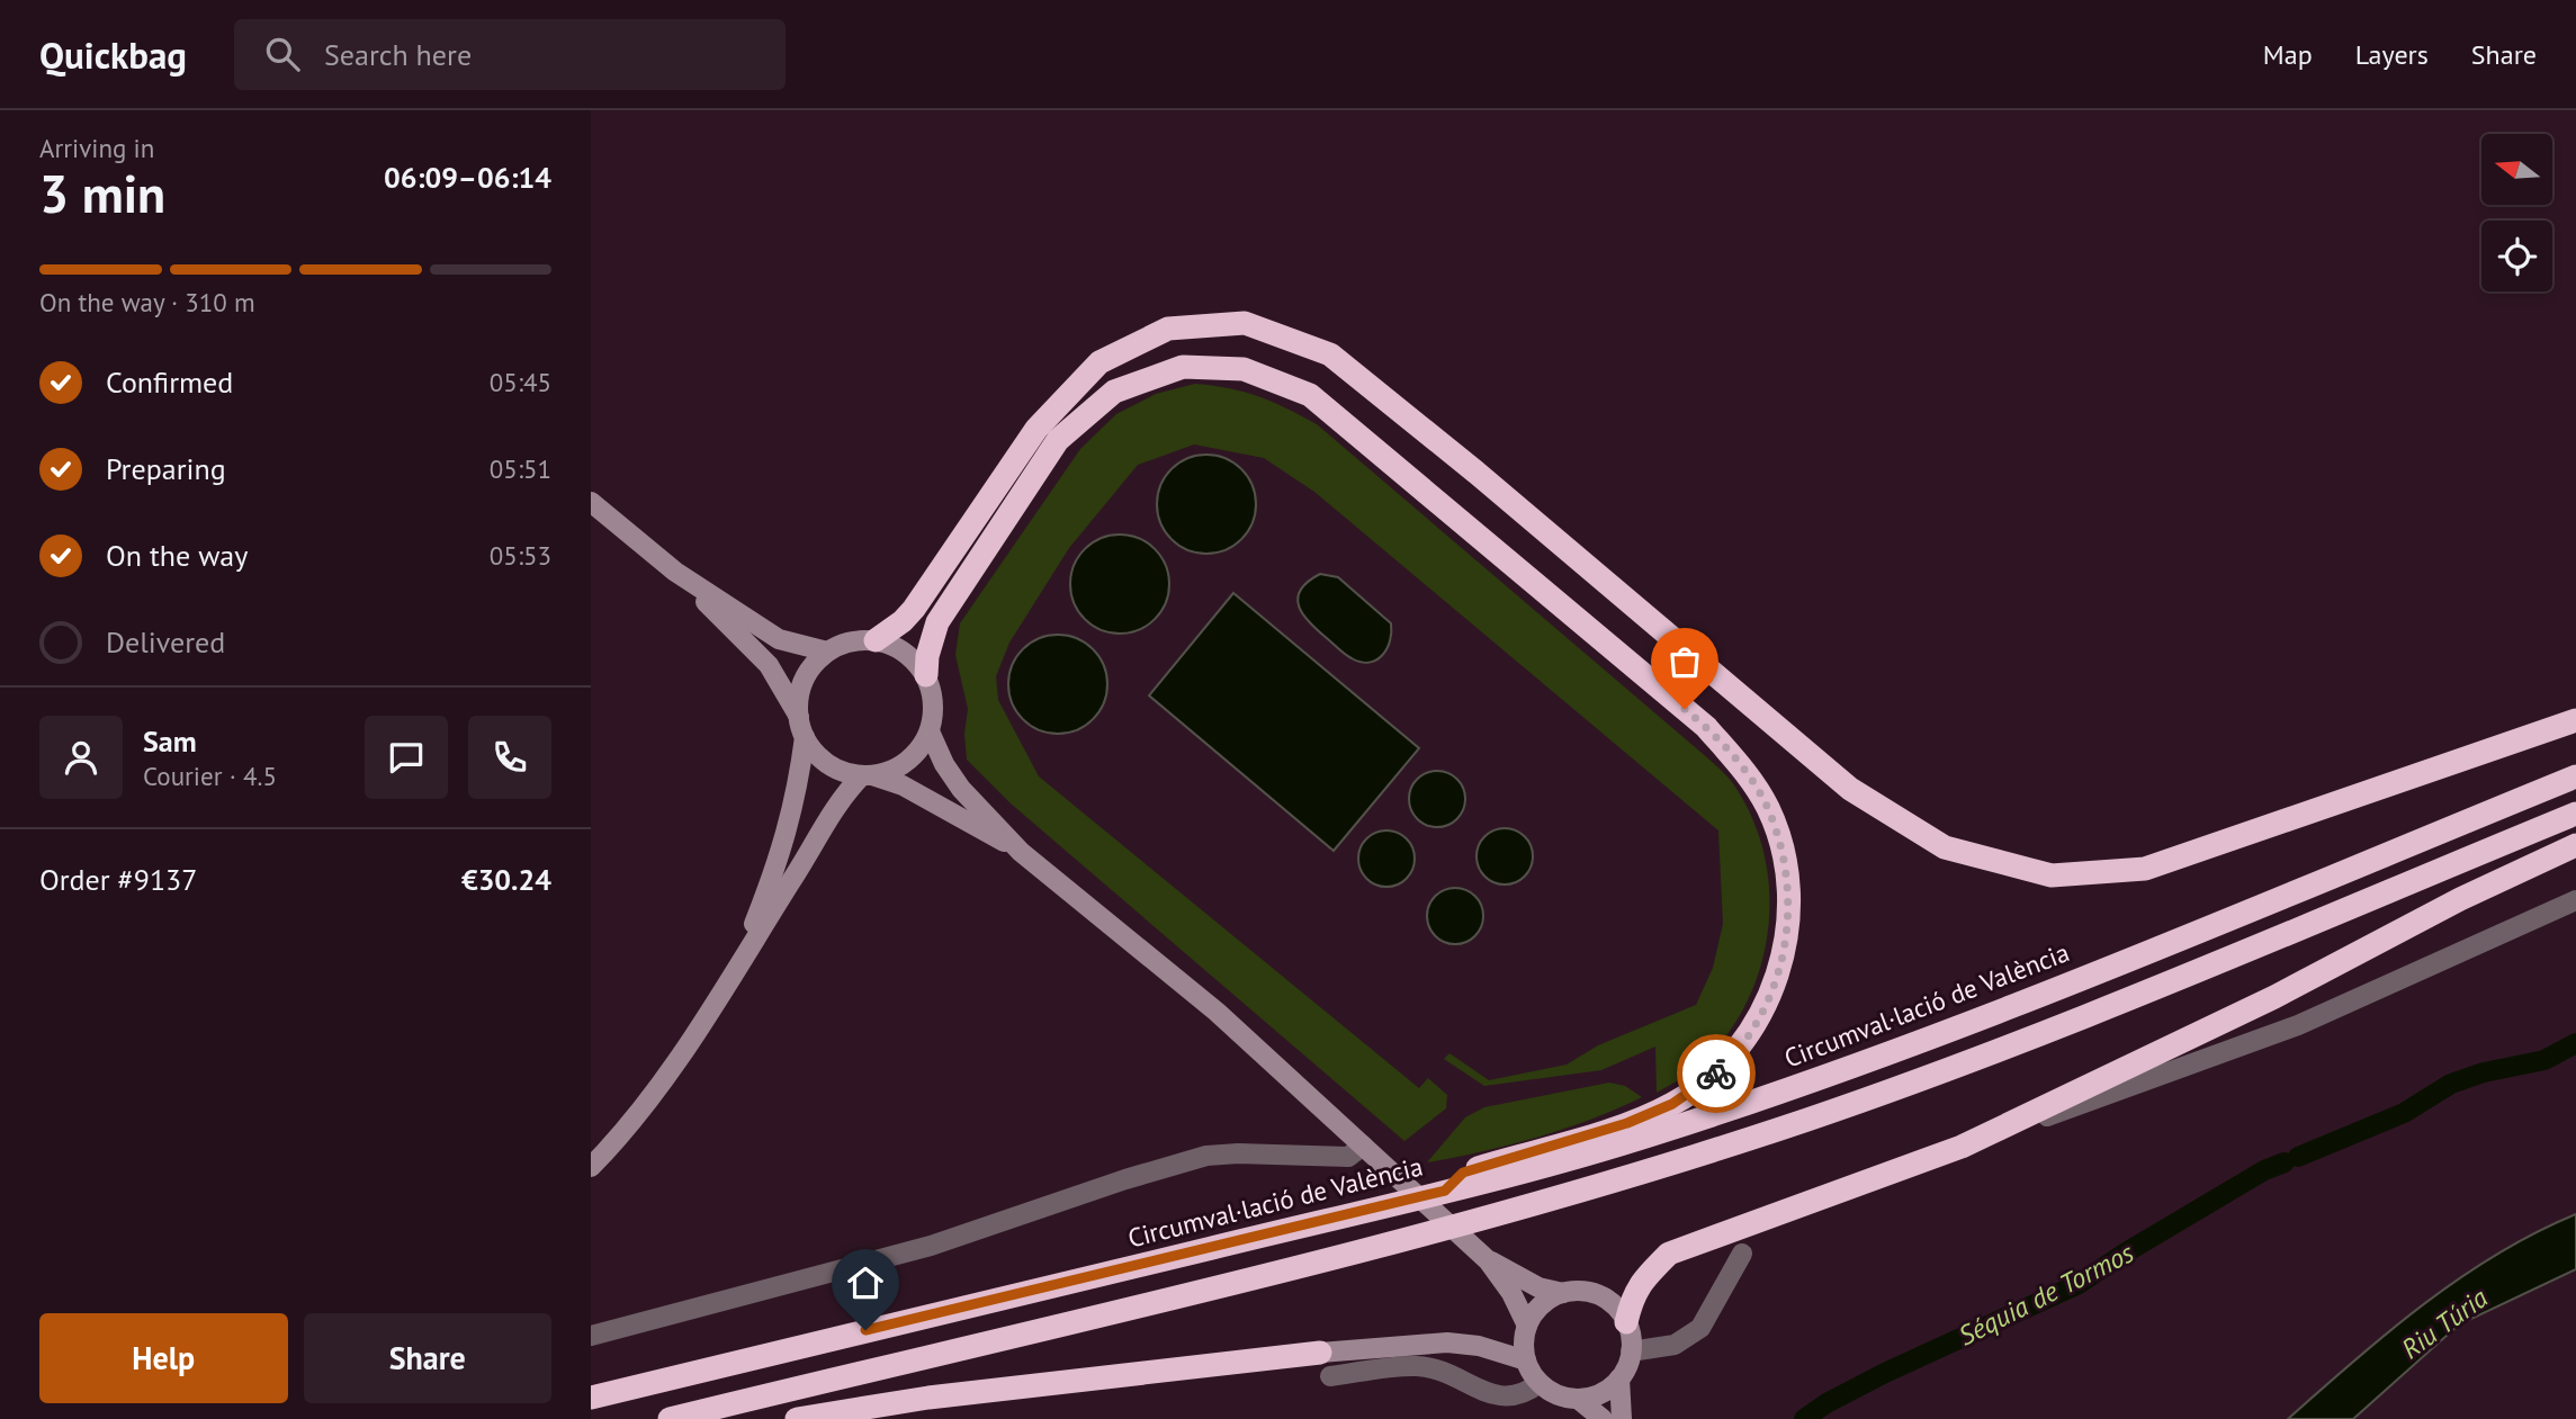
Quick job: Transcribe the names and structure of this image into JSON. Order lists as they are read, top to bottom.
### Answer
{
  "streets": {
    "highway": ["Circumval·lació de València"]
  },
  "water": ["Séquia de Tormos", "Riu Túria"],
  "north": "left",
  "page": {
    "header": "Quickbag",
    "search": "Search here",
    "nav": ["Map", "Layers", "Share"],
    "heading": ["3 min", "Arriving in", "06:09–06:14"],
    "panel": [
      "Sam",
      "Courier · 4.5",
      "Order #9137",
      "€30.24"
    ],
    "bar": "On the way · 310 m",
    "list": [
      ["Confirmed", "05:45"],
      ["Preparing", "05:51"],
      ["On the way", "05:53"],
      "Delivered"
    ],
    "buttons": ["Help", "Share"]
  }
}
